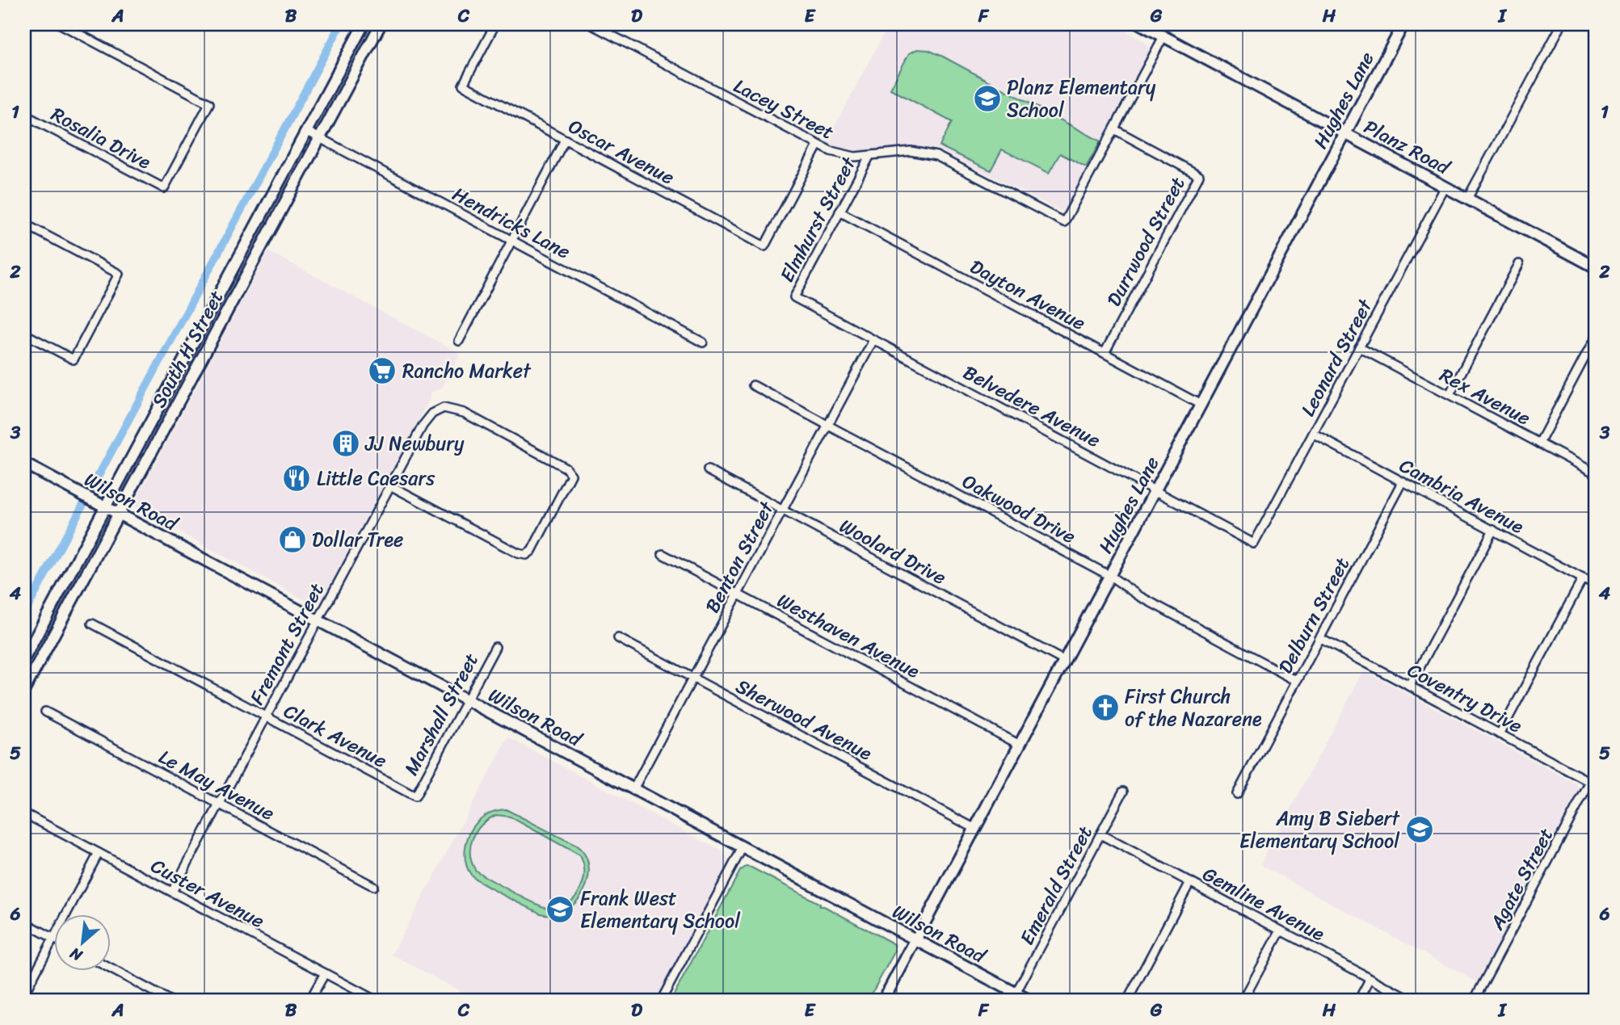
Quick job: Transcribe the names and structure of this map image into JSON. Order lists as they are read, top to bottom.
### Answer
{
  "streets": {
    "street": [
      "Hughes Lane",
      "Lacey Street",
      "Rosalia Drive",
      "Planz Road",
      "Oscar Avenue",
      "Elmhurst Street",
      "Hendricks Lane",
      "Durrwood Street",
      "Dayton Avenue",
      "South H Street",
      "Leonard Street",
      "Rex Avenue",
      "Belvedere Avenue",
      "Cambria Avenue",
      "Wilson Road",
      "Oakwood Drive",
      "Woolard Drive",
      "Benton Street",
      "Delburn Street",
      "Westhaven Avenue",
      "Fremont Street",
      "Coventry Drive",
      "Marshall Street",
      "Sherwood Avenue",
      "Clark Avenue",
      "Le May Avenue",
      "Agate Street",
      "Emerald Street",
      "Custer Avenue",
      "Gemline Avenue"
    ]
  },
  "crossings": [
    ["Hughes Lane", "Planz Road"],
    ["Hughes Lane", "Dayton Avenue"],
    ["Hughes Lane", "Belvedere Avenue"],
    ["Hughes Lane", "Wilson Road"],
    ["Hughes Lane", "Oakwood Drive"],
    ["Hughes Lane", "Woolard Drive"],
    ["Hughes Lane", "Westhaven Avenue"],
    ["Hughes Lane", "Sherwood Avenue"],
    ["Lacey Street", "Oscar Avenue"],
    ["Lacey Street", "Elmhurst Street"],
    ["Lacey Street", "Durrwood Street"],
    ["Planz Road", "Leonard Street"],
    ["Elmhurst Street", "Dayton Avenue"],
    ["Elmhurst Street", "Belvedere Avenue"],
    ["Hendricks Lane", "South H Street"],
    ["Durrwood Street", "Dayton Avenue"],
    ["South H Street", "Wilson Road"],
    ["Leonard Street", "Rex Avenue"],
    ["Leonard Street", "Belvedere Avenue"],
    ["Leonard Street", "Cambria Avenue"],
    ["Belvedere Avenue", "Benton Street"],
    ["Cambria Avenue", "Delburn Street"],
    ["Wilson Road", "Benton Street"],
    ["Wilson Road", "Fremont Street"],
    ["Wilson Road", "Marshall Street"],
    ["Wilson Road", "Emerald Street"],
    ["Oakwood Drive", "Benton Street"],
    ["Oakwood Drive", "Delburn Street"],
    ["Woolard Drive", "Benton Street"],
    ["Benton Street", "Westhaven Avenue"],
    ["Benton Street", "Sherwood Avenue"],
    ["Delburn Street", "Coventry Drive"],
    ["Fremont Street", "Clark Avenue"],
    ["Fremont Street", "Le May Avenue"],
    ["Fremont Street", "Custer Avenue"],
    ["Coventry Drive", "Agate Street"],
    ["Marshall Street", "Clark Avenue"],
    ["Emerald Street", "Gemline Avenue"]
  ],
  "places": {
    "school or university": ["Planz Elementary School", "Amy B Siebert Elementary School", "Frank West Elementary School"],
    "supermarket": ["Rancho Market"],
    "building": ["JJ Newbury"],
    "restaurant": ["Little Caesars"],
    "shop": ["Dollar Tree"],
    "church": ["First Church of the Nazarene"]
  },
  "north": "bottom left",
  "grid": {
    "columns": [
      "A",
      "B",
      "C",
      "D",
      "E",
      "F",
      "G",
      "H",
      "I"
    ],
    "rows": [
      "1",
      "2",
      "3",
      "4",
      "5",
      "6"
    ]
  }
}
